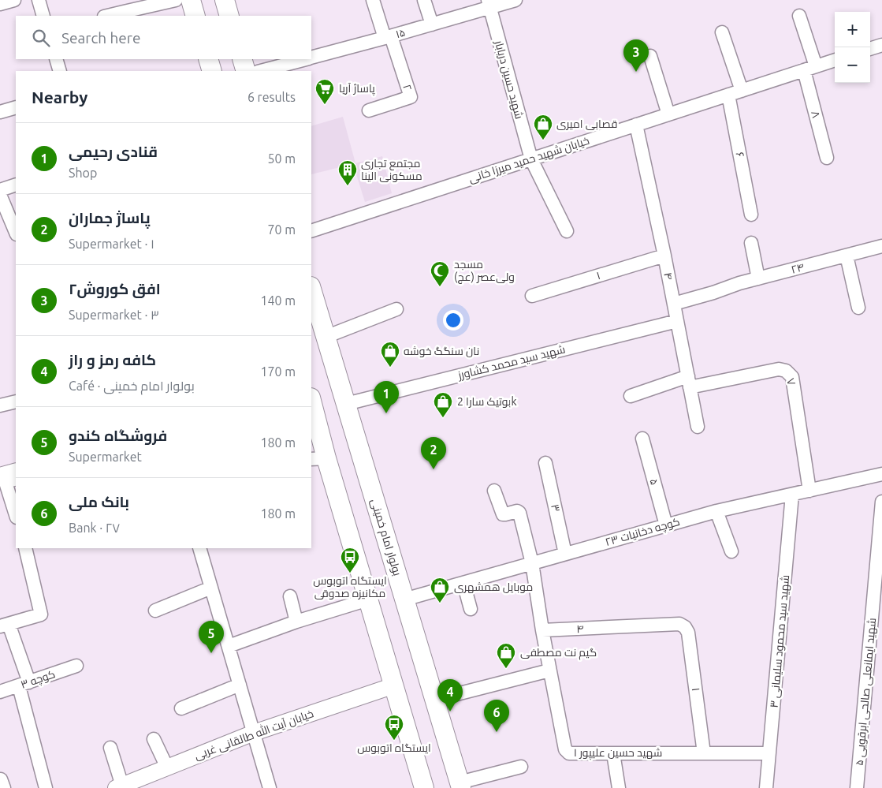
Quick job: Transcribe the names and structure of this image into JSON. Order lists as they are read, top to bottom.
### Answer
{
  "streets": {
    "main road": ["بولوار امام خمینی"],
    "street": [
      "۱۵",
      "شهید حسین دریابار",
      "۲",
      "۸",
      "۶",
      "خیابان شهید حمید میرزا خانی",
      "۲۴",
      "۱",
      "۴",
      "شهید سید محمد کشاورز",
      "۷",
      "۵",
      "۳",
      "کوچه دخانیات ۲۳",
      "شهید سید محمود سلیمانی ۳",
      "کوچه ۳",
      "شهید ایمانعلی صالحی ابرقویی ۵",
      "خیابان آیت الله طالقانی غربی",
      "شهید حسین علیپور ۱"
    ]
  },
  "crossings": [
    ["۱۵", "شهید حسین دریابار"],
    ["۱۵", "۲"],
    ["شهید حسین دریابار", "خیابان شهید حمید میرزا خانی"],
    ["۸", "خیابان شهید حمید میرزا خانی"],
    ["۶", "خیابان شهید حمید میرزا خانی"],
    ["خیابان شهید حمید میرزا خانی", "۴"],
    ["۲۴", "۴"],
    ["۱", "۴"],
    ["۱", "شهید حسین علیپور ۱"],
    ["۴", "شهید سید محمد کشاورز"],
    ["۴", "۷"],
    ["۴", "شهید حسین علیپور ۱"],
    ["شهید سید محمد کشاورز", "بولوار امام خمینی"],
    ["۷", "کوچه دخانیات ۲۳"],
    ["۵", "کوچه دخانیات ۲۳"],
    ["۳", "کوچه دخانیات ۲۳"],
    ["کوچه دخانیات ۲۳", "بولوار امام خمینی"],
    ["کوچه دخانیات ۲۳", "شهید سید محمود سلیمانی ۳"],
    ["شهید سید محمود سلیمانی ۳", "شهید حسین علیپور ۱"]
  ],
  "places": {
    "supermarket": ["پاساژ آریا"],
    "shop": [
      "قصابی امیری",
      "نان سنگگ خوشه",
      "بوتیک سارا 2k",
      "موبایل همشهری",
      "گیم نت مصطفی"
    ],
    "building": ["مجتمع تجاری مسکونی الینا"],
    "mosque": ["مسجد ولی‌عصر (عج)"],
    "bus stop": ["ایستگاه اتوبوس مکانیزه صدوقی", "ایستگاه اتوبوس"]
  },
  "page": {
    "map_buttons": ["+", "−"],
    "search": "Search here",
    "pins": [
      "3",
      "1",
      "2",
      "5",
      "4",
      "6"
    ],
    "heading": ["Nearby", "6 results"],
    "list": [
      {
        "mark": "1",
        "name": "قنادی رحیمی",
        "note": "Shop",
        "value": "50 m"
      },
      {
        "mark": "2",
        "name": "پاساژ جماران",
        "note": "Supermarket · ۱",
        "value": "70 m"
      },
      {
        "mark": "3",
        "name": "افق کوروش۲",
        "note": "Supermarket · ۳",
        "value": "140 m"
      },
      {
        "mark": "4",
        "name": "کافه رمز و راز",
        "note": "Café · بولوار امام خمینی",
        "value": "170 m"
      },
      {
        "mark": "5",
        "name": "فروشگاه کندو",
        "note": "Supermarket",
        "value": "180 m"
      },
      {
        "mark": "6",
        "name": "بانک ملی",
        "note": "Bank · ۲۷",
        "value": "180 m"
      }
    ]
  }
}
